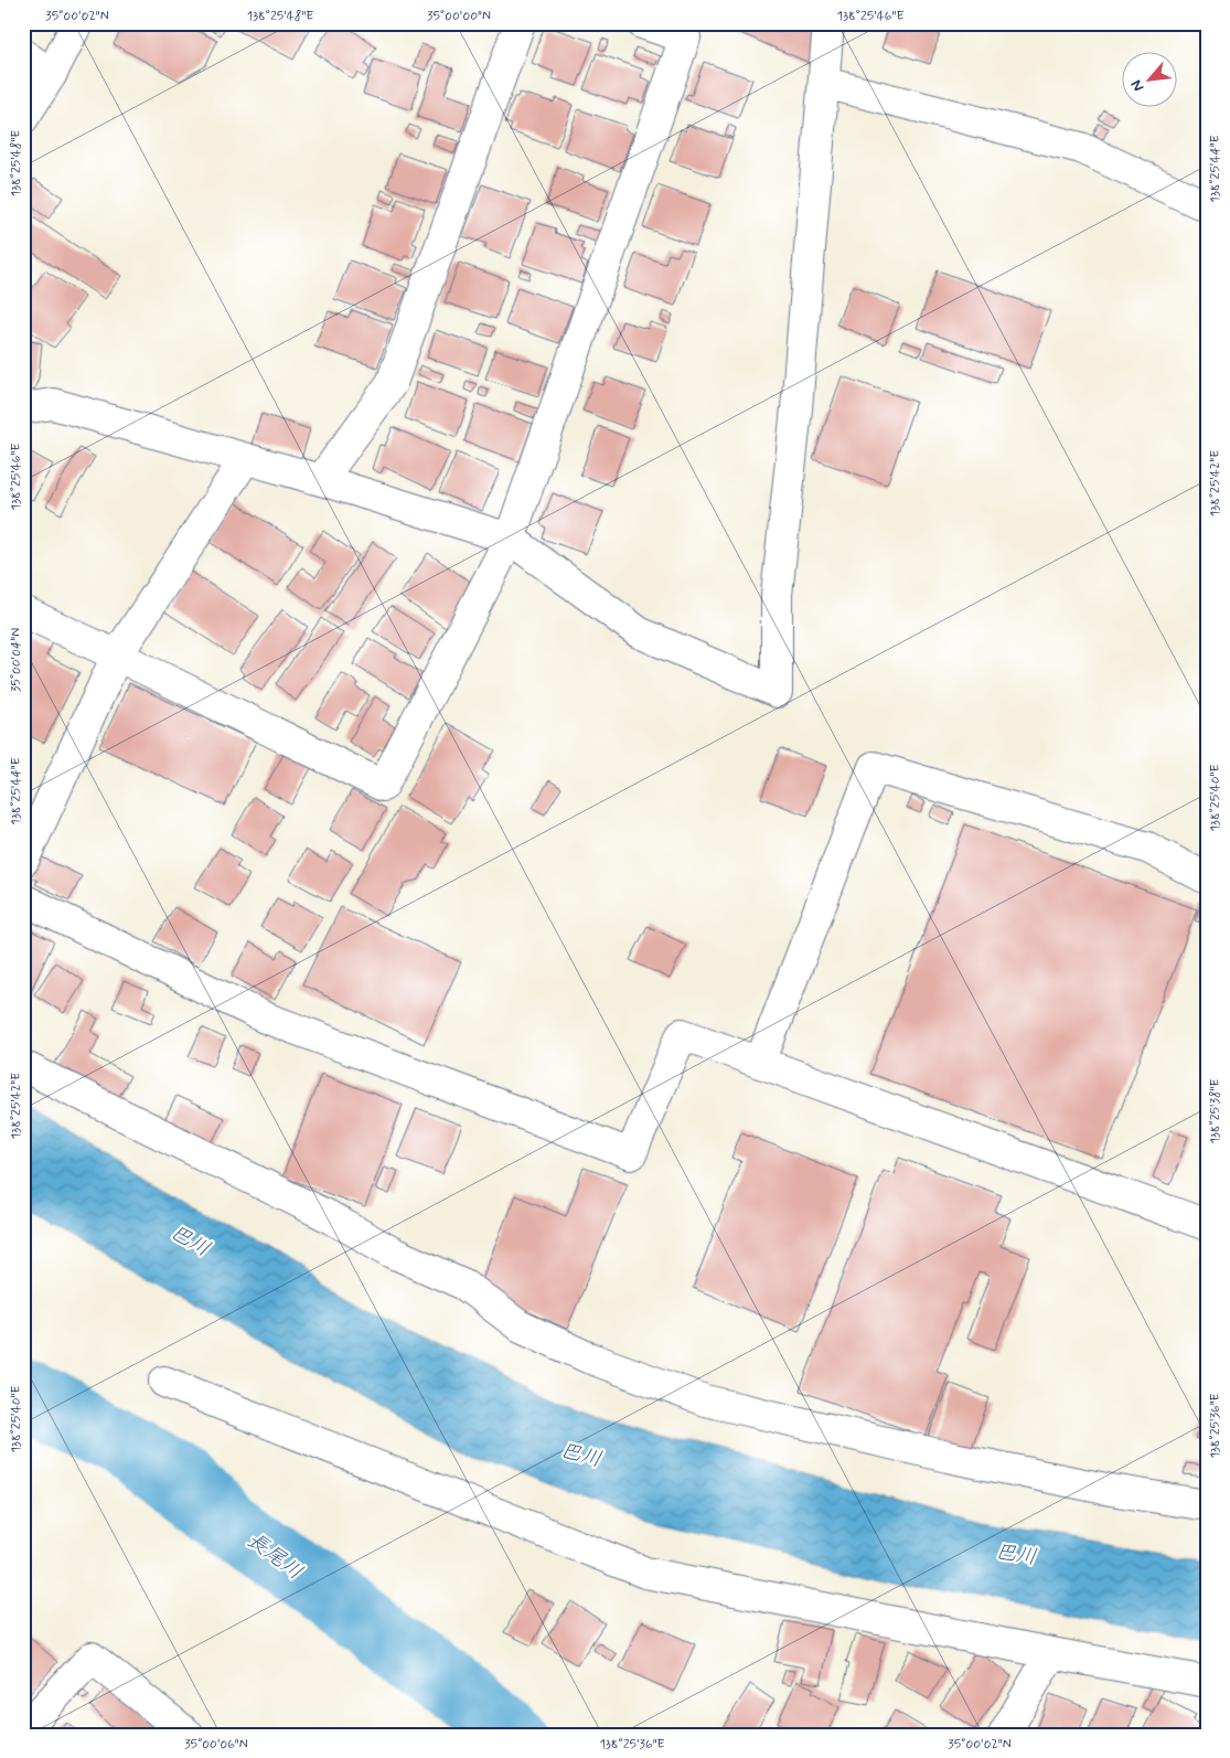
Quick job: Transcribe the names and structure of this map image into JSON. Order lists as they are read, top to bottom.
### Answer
{
  "water": ["巴川", "長尾川"],
  "north": "bottom left",
  "coordinates": [
    "35°00'02\"N",
    "138°25'48\"E",
    "35°00'00\"N",
    "138°25'46\"E",
    "138°25'44\"E",
    "138°25'42\"E",
    "35°00'04\"N",
    "138°25'40\"E",
    "138°25'38\"E",
    "138°25'36\"E",
    "35°00'06\"N"
  ]
}
